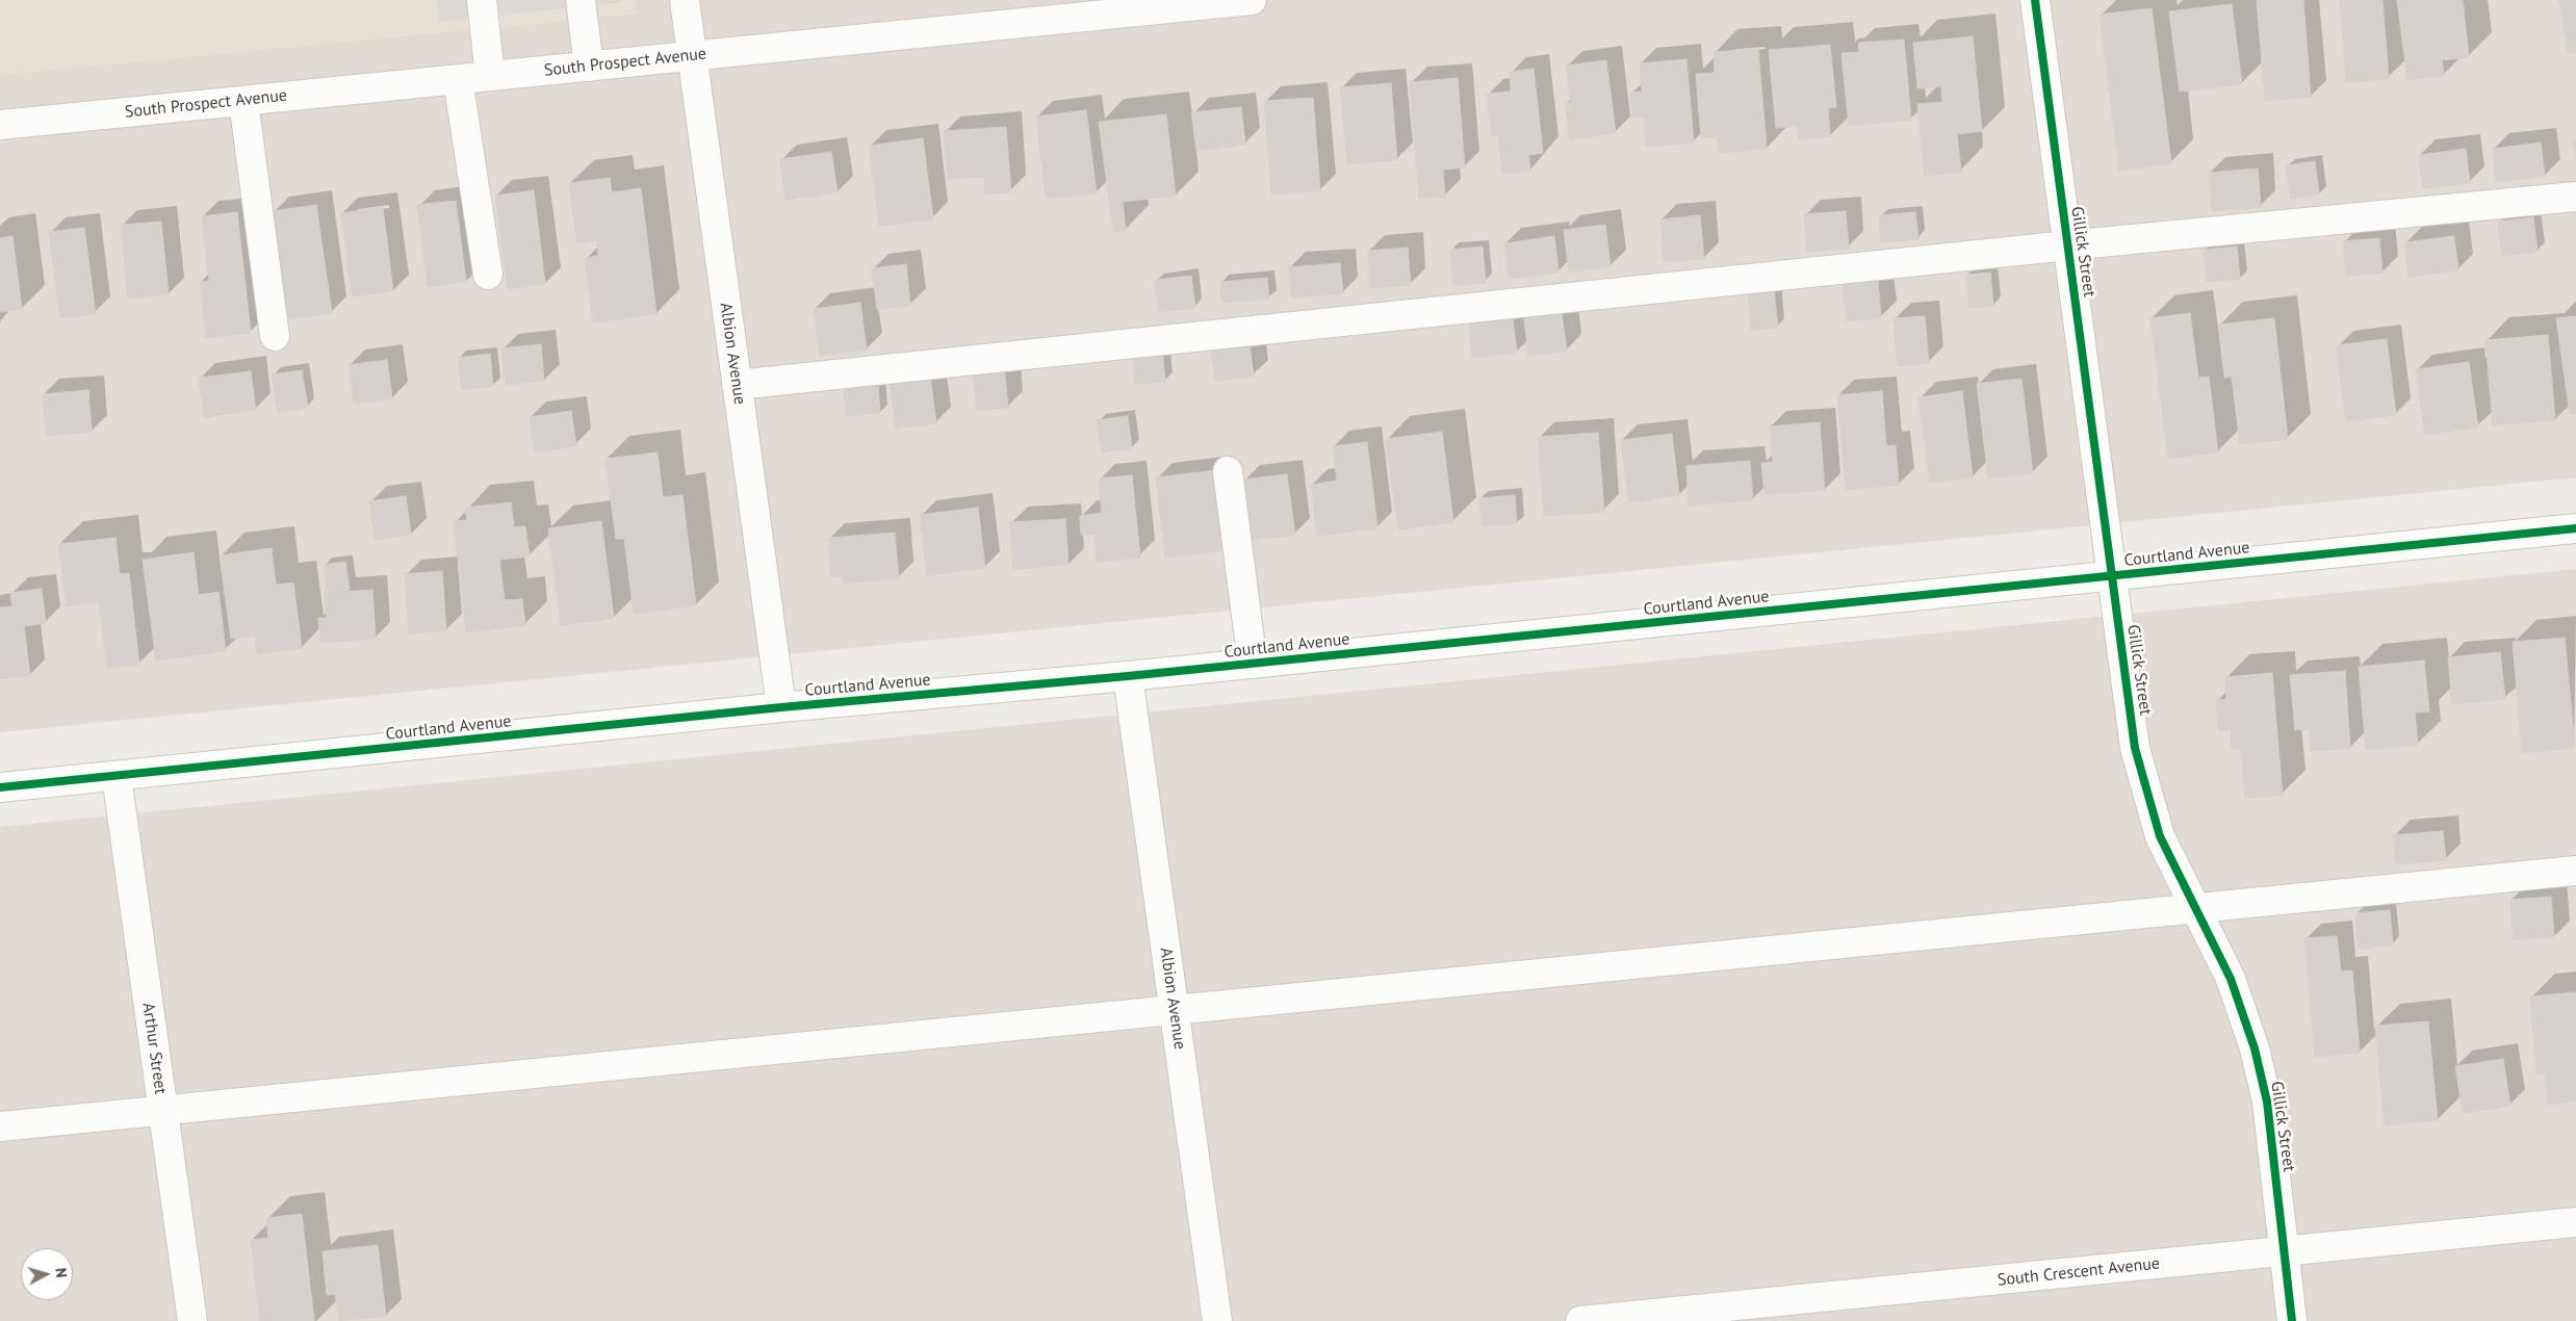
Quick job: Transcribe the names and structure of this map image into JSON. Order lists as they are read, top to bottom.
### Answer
{
  "streets": {
    "street": [
      "South Prospect Avenue",
      "Gillick Street",
      "Albion Avenue",
      "Courtland Avenue",
      "Arthur Street",
      "South Crescent Avenue"
    ]
  },
  "crossings": [
    ["South Prospect Avenue", "Albion Avenue"],
    ["Gillick Street", "Courtland Avenue"],
    ["Gillick Street", "South Crescent Avenue"],
    ["Albion Avenue", "Courtland Avenue"],
    ["Courtland Avenue", "Arthur Street"]
  ],
  "north": "right"
}
